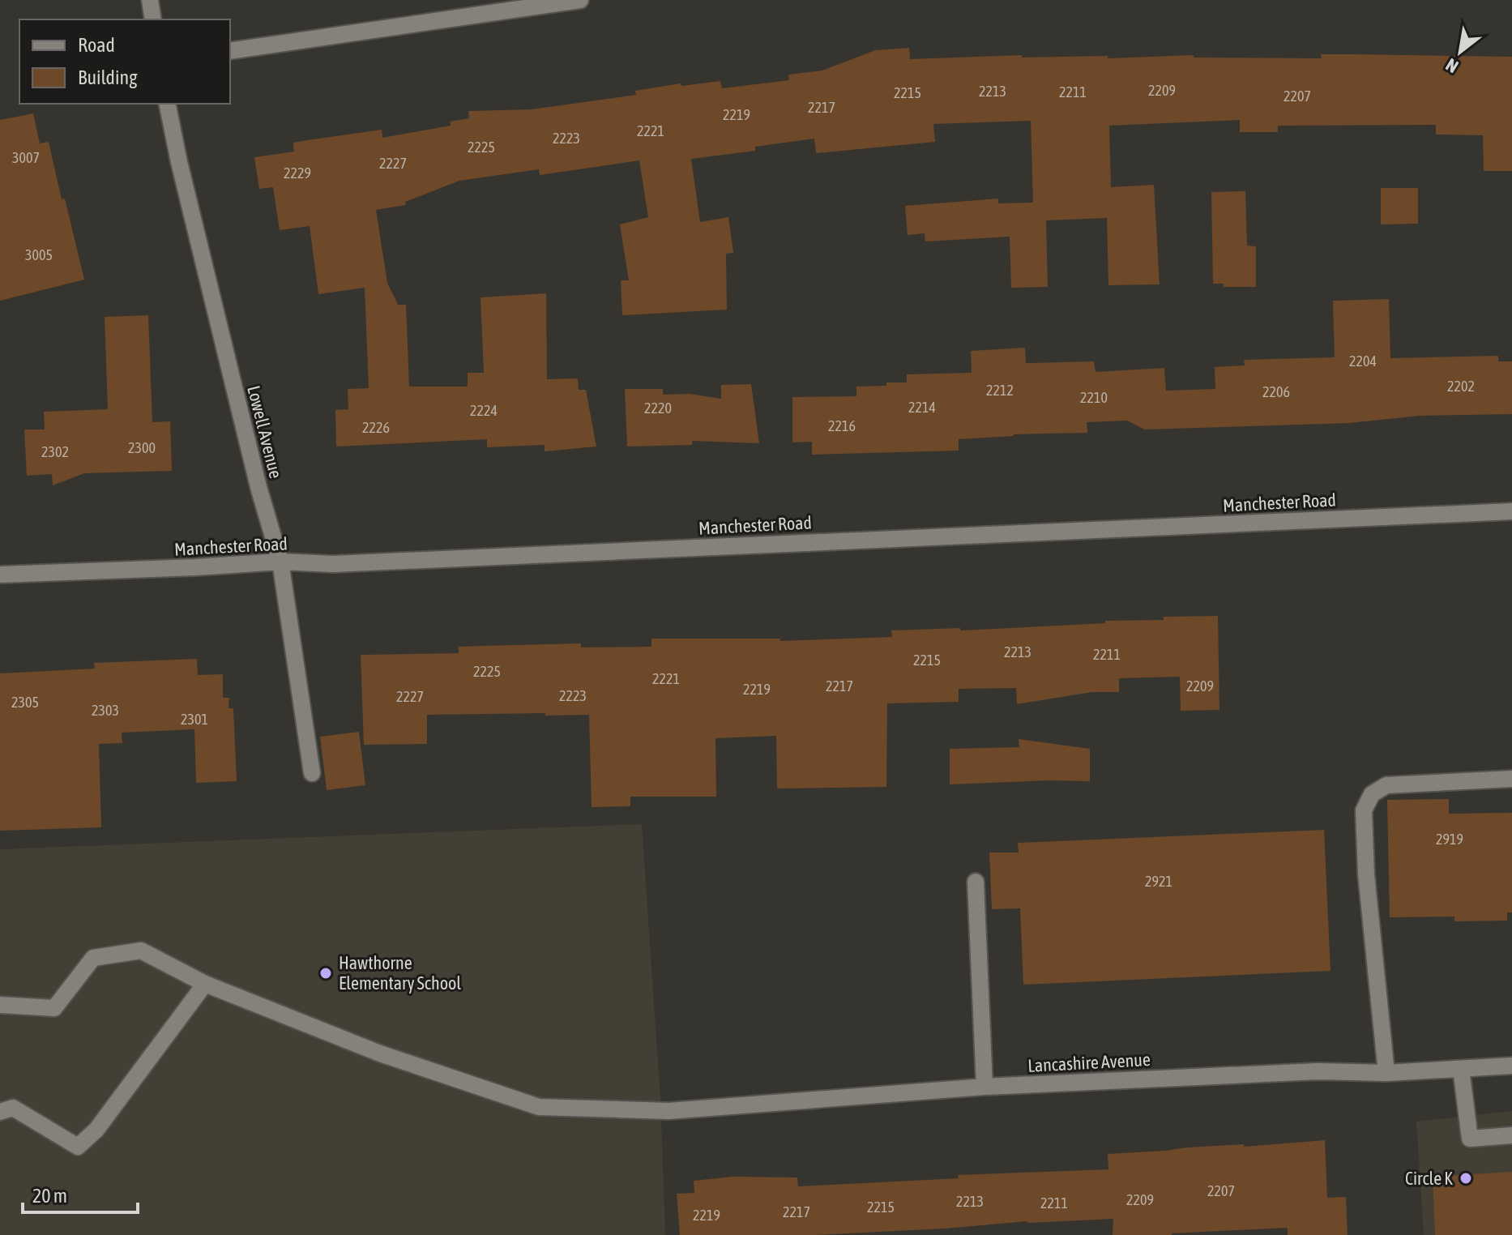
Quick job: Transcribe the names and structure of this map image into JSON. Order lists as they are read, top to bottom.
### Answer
{
  "streets": {
    "street": ["Lowell Avenue", "Manchester Road", "Lancashire Avenue"]
  },
  "crossings": [
    ["Lowell Avenue", "Manchester Road"]
  ],
  "places": ["Hawthorne Elementary School", "Circle K"],
  "house_numbers": [
    "2209",
    "2213",
    "2211",
    "2215",
    "2207",
    "2217",
    "2219",
    "2221",
    "2223",
    "2225",
    "3007",
    "2227",
    "2229",
    "3005",
    "2204",
    "2202",
    "2212",
    "2206",
    "2210",
    "2214",
    "2220",
    "2224",
    "2216",
    "2226",
    "2300",
    "2302",
    "2213",
    "2211",
    "2215",
    "2225",
    "2221",
    "2217",
    "2209",
    "2219",
    "2223",
    "2227",
    "2305",
    "2303",
    "2301",
    "2919",
    "2921",
    "2207",
    "2209",
    "2213",
    "2211",
    "2215",
    "2217",
    "2219"
  ],
  "legend": ["Road", "Building"],
  "scale_bar": "20 m",
  "north": "bottom left"
}
